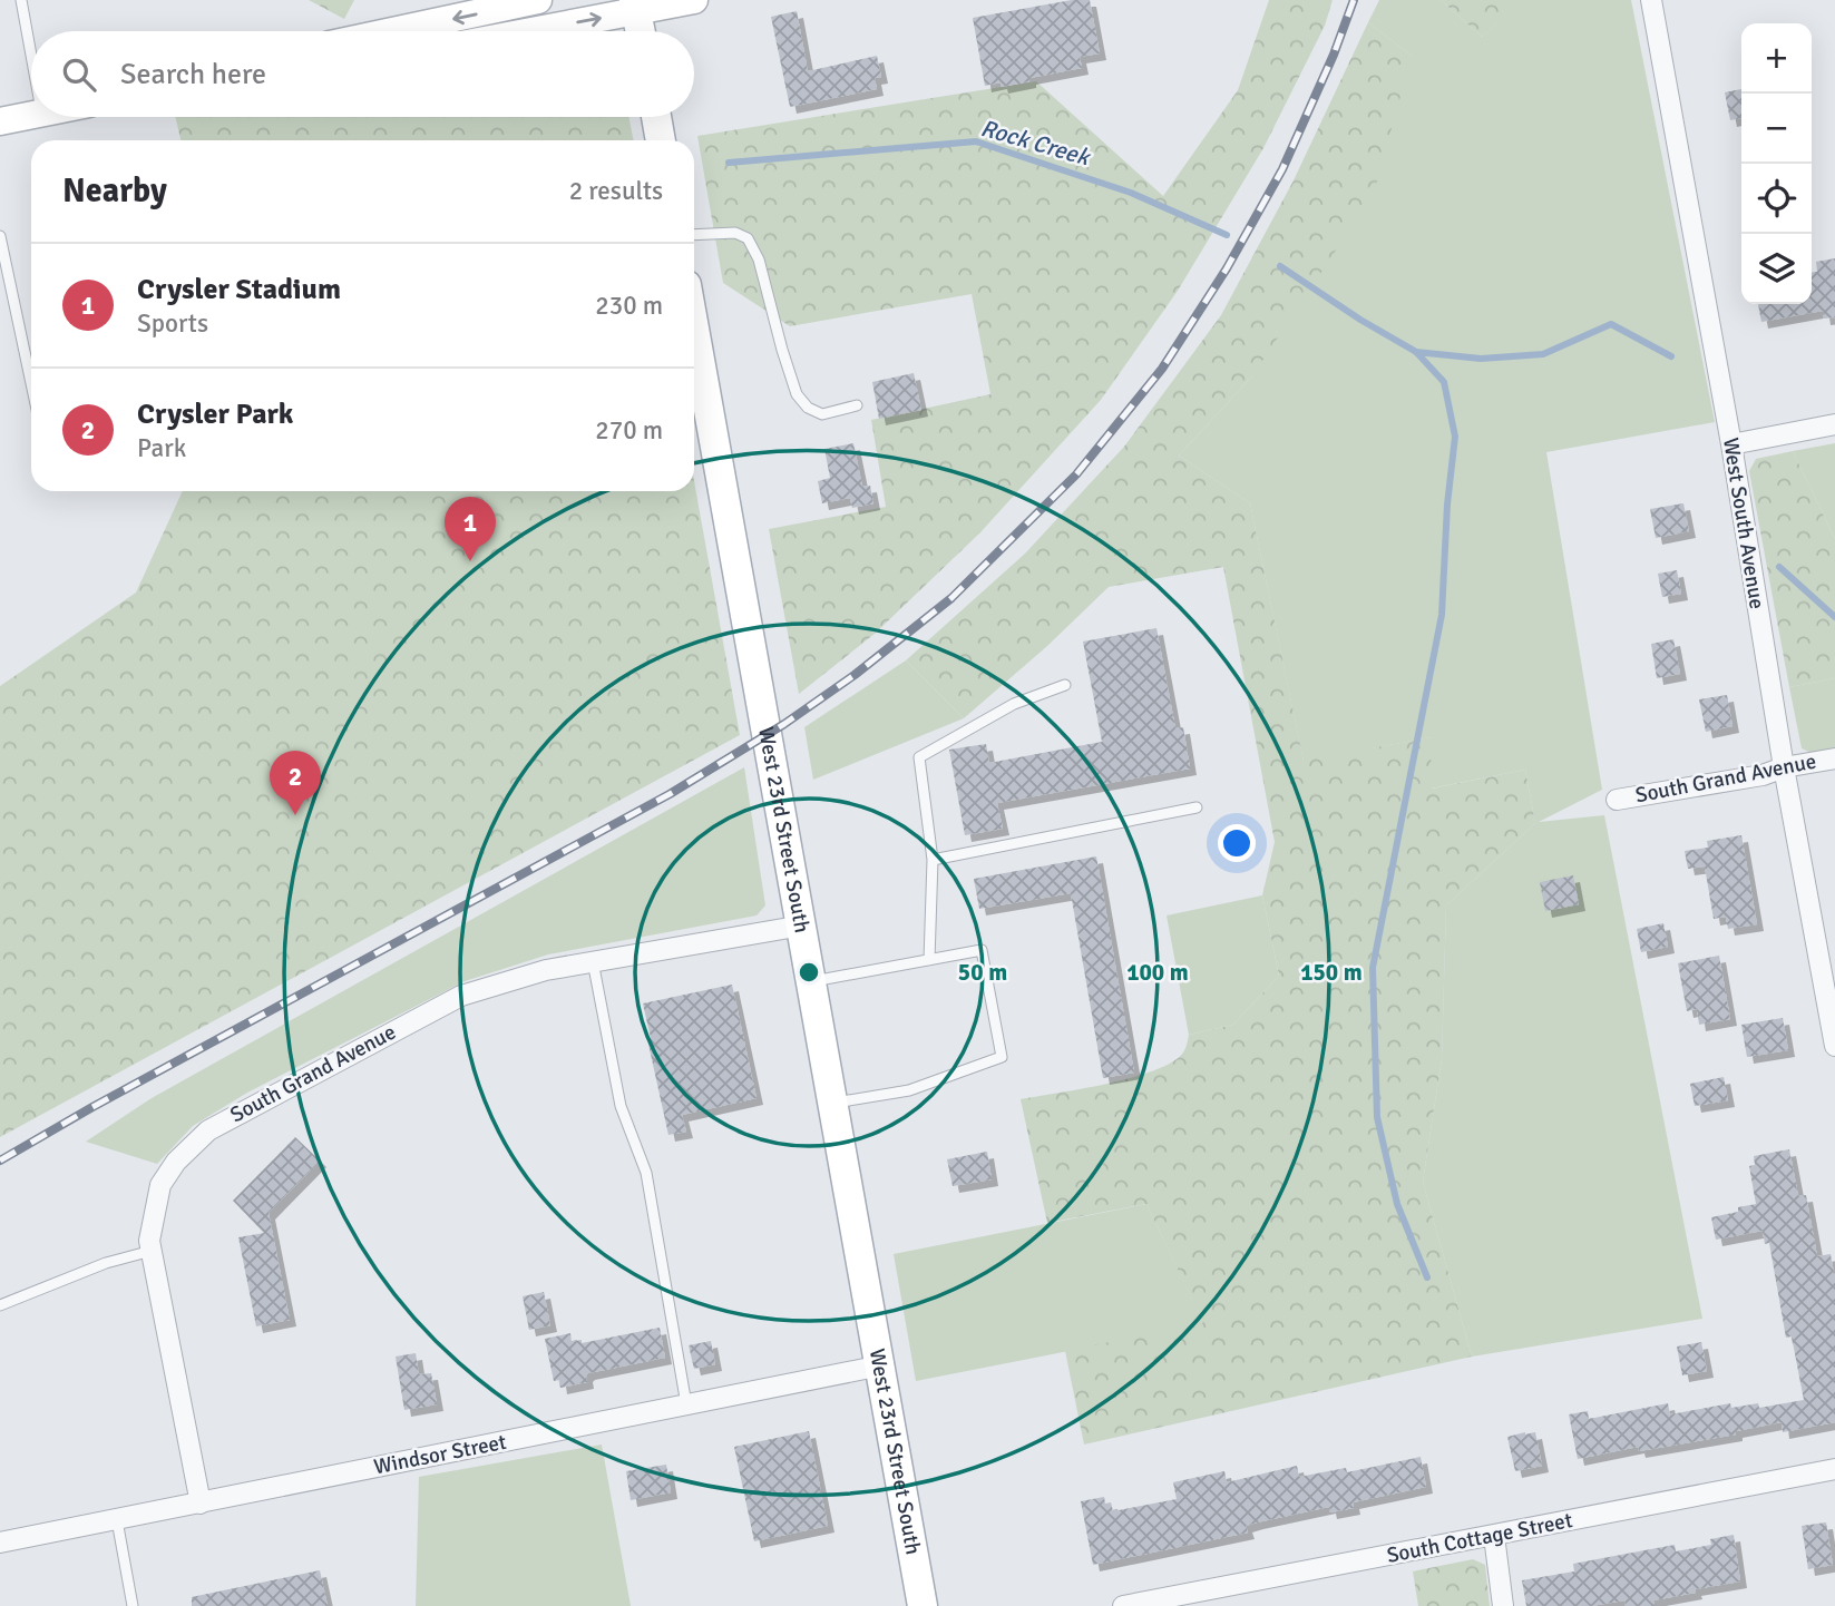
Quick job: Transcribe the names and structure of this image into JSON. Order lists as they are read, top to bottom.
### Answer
{
  "streets": {
    "main road": ["West 23rd Street South"],
    "street": [
      "West South Avenue",
      "South Grand Avenue",
      "Windsor Street",
      "South Cottage Street"
    ]
  },
  "crossings": [
    ["West South Avenue", "South Grand Avenue"],
    ["South Grand Avenue", "West 23rd Street South"],
    ["South Grand Avenue", "Windsor Street"],
    ["West 23rd Street South", "Windsor Street"]
  ],
  "water": ["Rock Creek"],
  "page": {
    "map_buttons": ["+", "−"],
    "search": "Search here",
    "heading": ["Nearby", "2 results"],
    "list": [
      {
        "mark": "1",
        "name": "Crysler Stadium",
        "note": "Sports",
        "value": "230 m"
      },
      {
        "mark": "2",
        "name": "Crysler Park",
        "note": "Park",
        "value": "270 m"
      }
    ],
    "pins": ["1", "2"]
  },
  "rings": ["50 m", "100 m", "150 m"]
}
